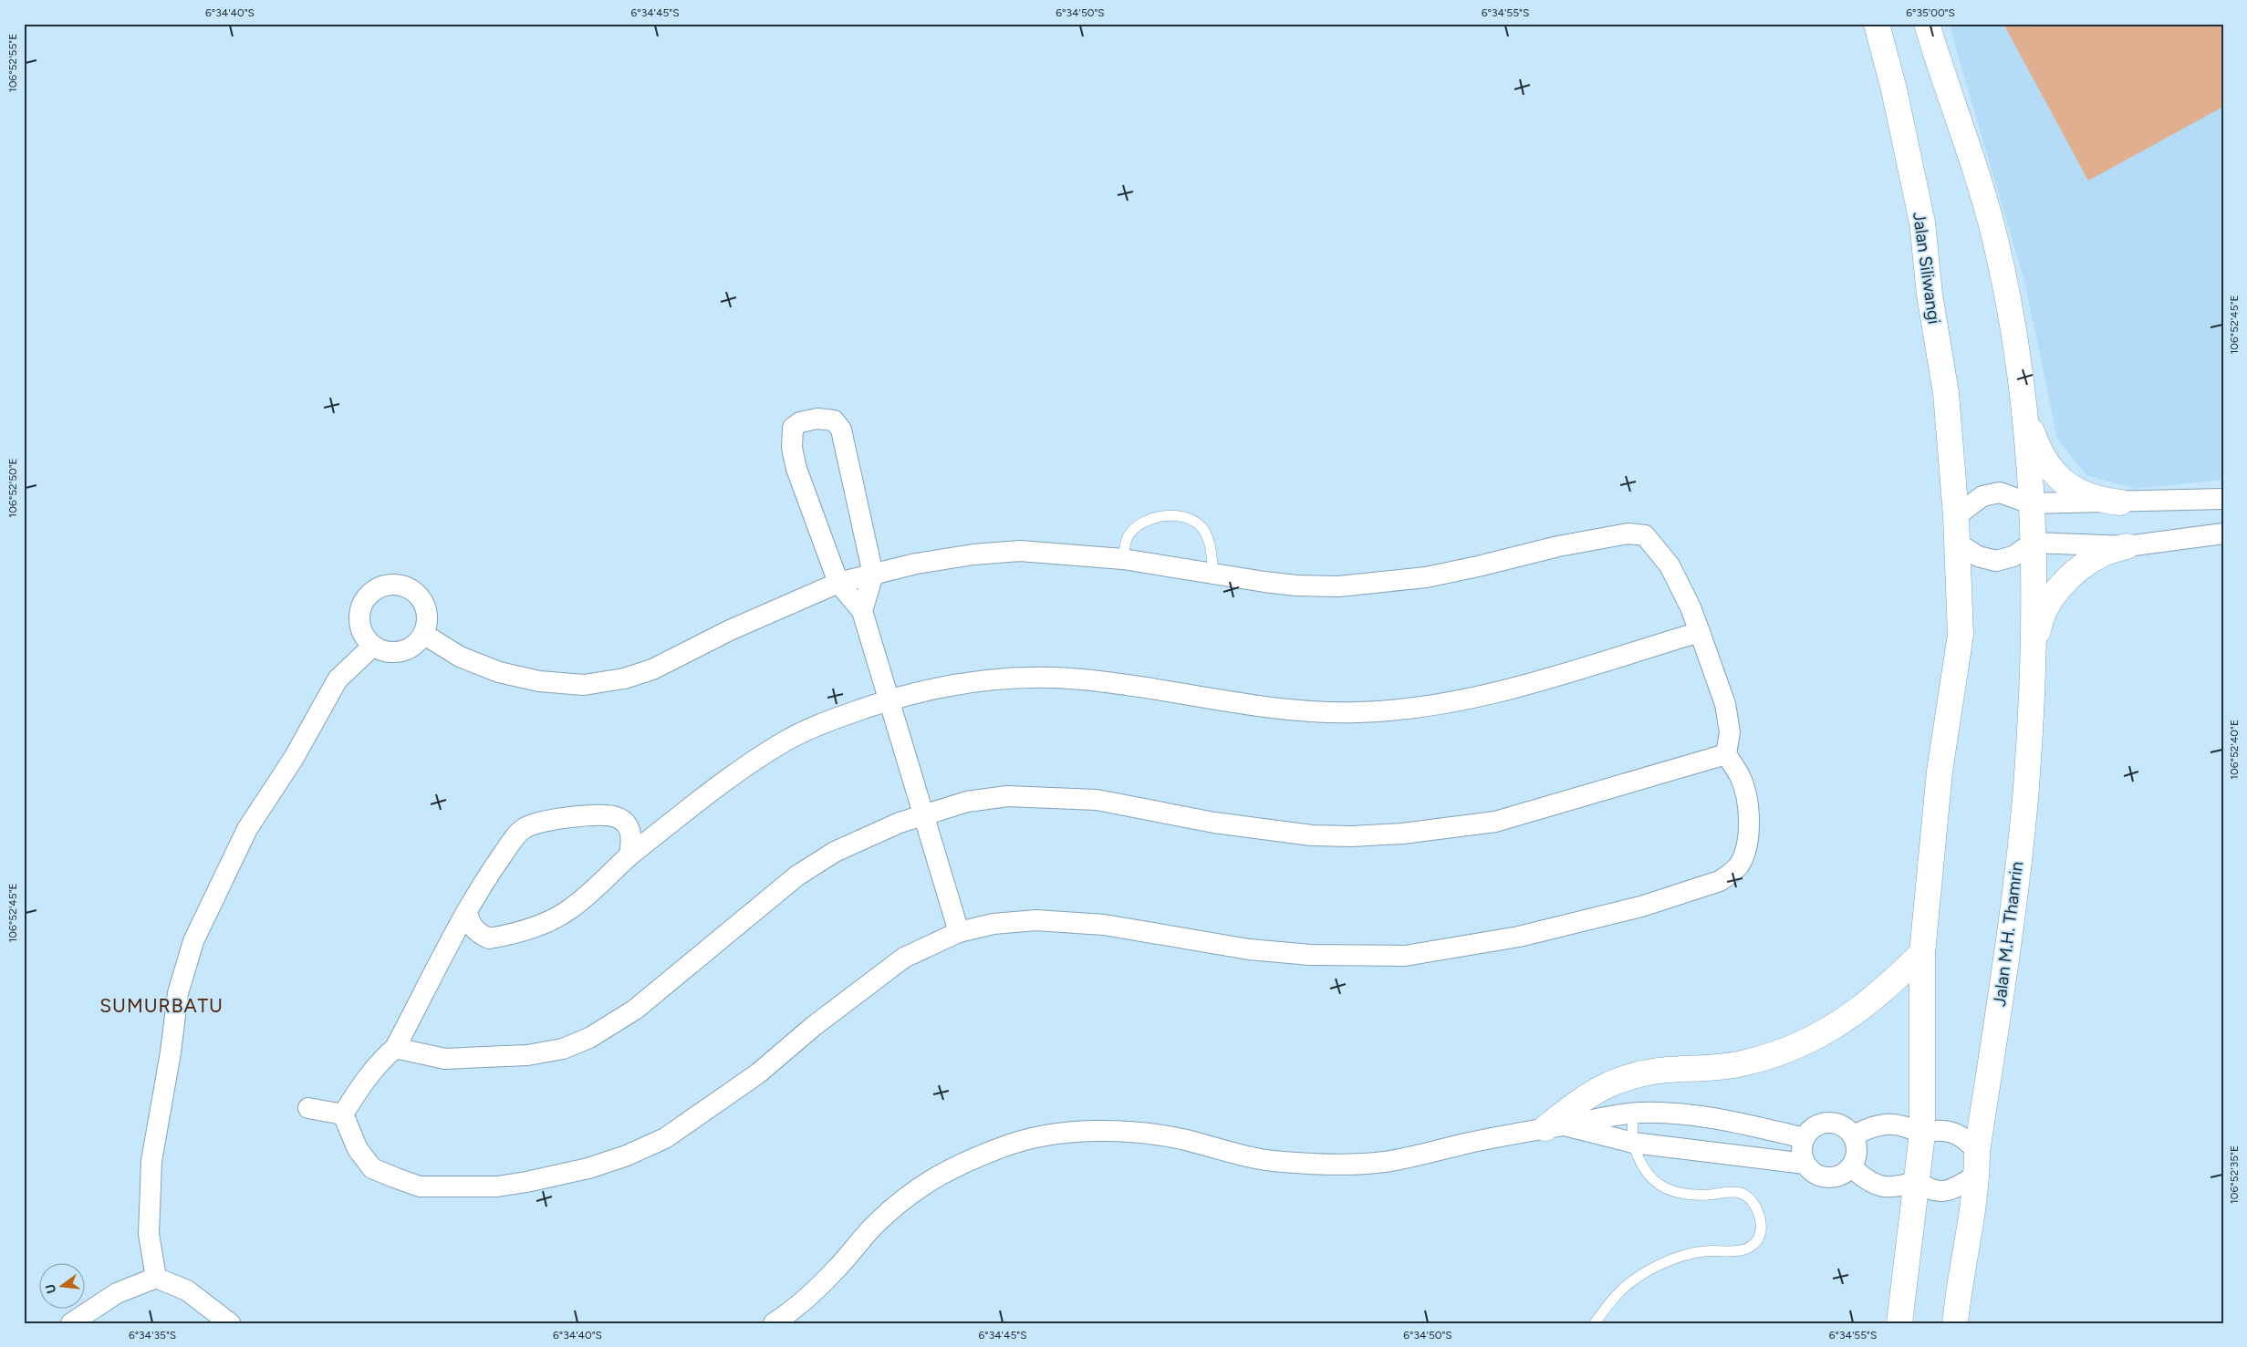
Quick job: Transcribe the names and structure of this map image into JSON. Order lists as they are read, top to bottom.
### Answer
{
  "streets": {
    "main road": ["Jalan Siliwangi", "Jalan M.H. Thamrin"]
  },
  "crossings": [
    ["Jalan Siliwangi", "Jalan M.H. Thamrin"]
  ],
  "districts": ["SUMURBATU"],
  "north": "left",
  "coordinates": [
    "6°34'40\"S",
    "6°34'45\"S",
    "6°34'50\"S",
    "6°34'55\"S",
    "6°35'00\"S",
    "106°52'55\"E",
    "106°52'45\"E",
    "106°52'50\"E",
    "106°52'40\"E",
    "106°52'35\"E",
    "6°34'35\"S"
  ]
}
